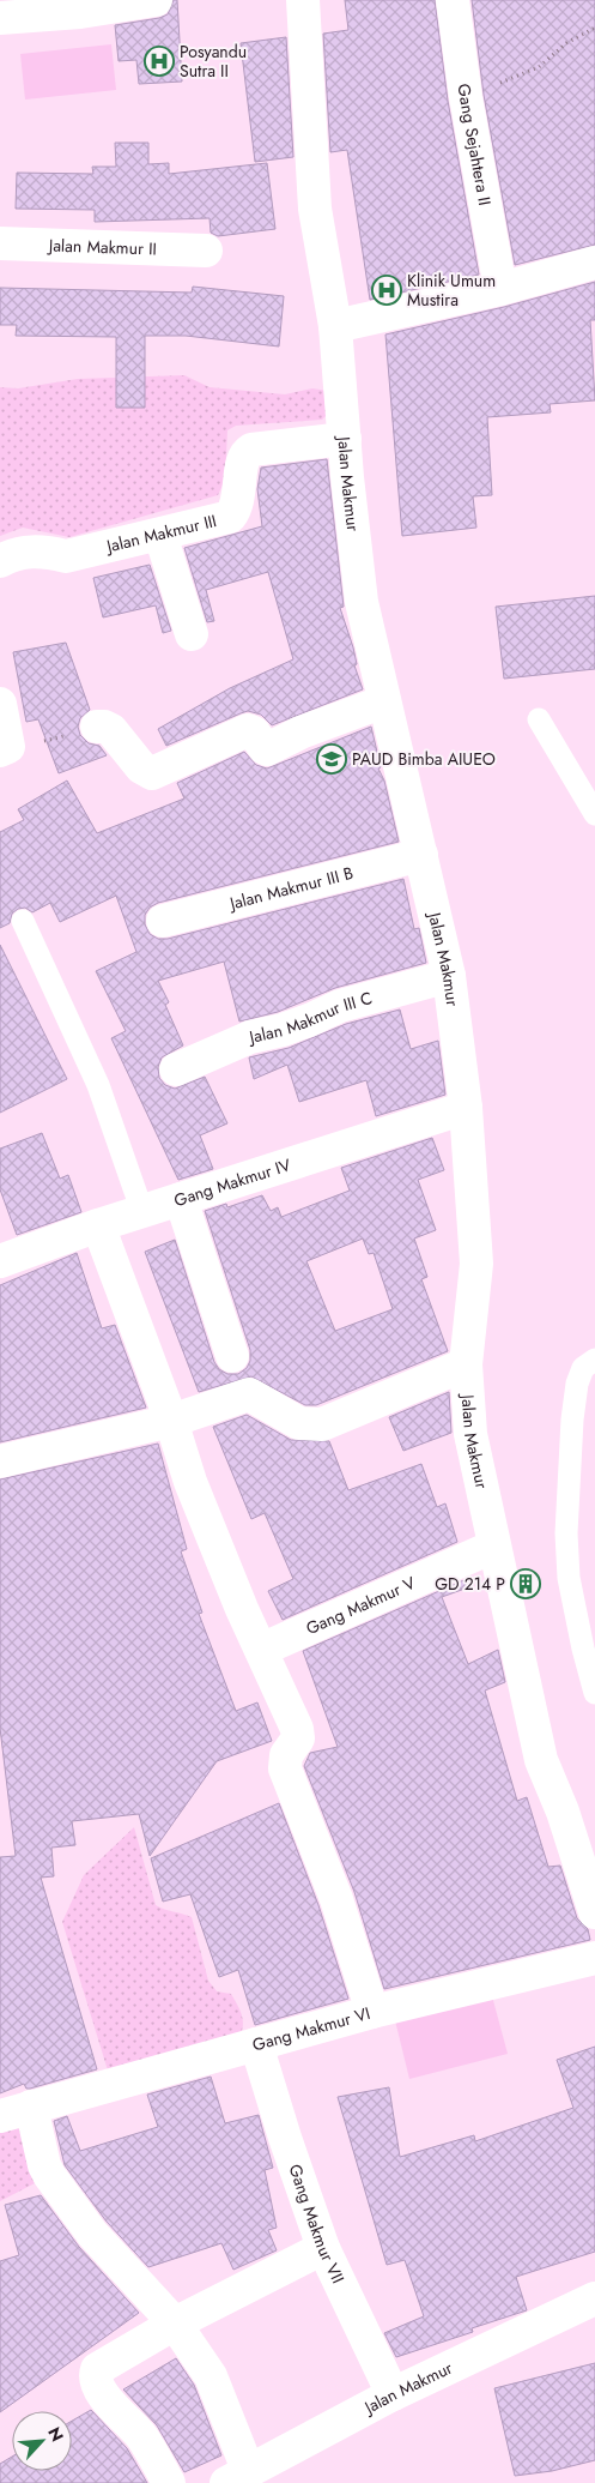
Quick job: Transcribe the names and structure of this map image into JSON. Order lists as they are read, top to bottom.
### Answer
{
  "streets": {
    "street": [
      "Gang Sejahtera II",
      "Jalan Makmur II",
      "Jalan Makmur",
      "Jalan Makmur III",
      "Jalan Makmur III B",
      "Jalan Makmur III C",
      "Gang Makmur IV",
      "Gang Makmur V",
      "Gang Makmur VI",
      "Gang Makmur VII"
    ]
  },
  "crossings": [
    ["Jalan Makmur", "Jalan Makmur III"],
    ["Jalan Makmur", "Jalan Makmur III B"],
    ["Jalan Makmur", "Jalan Makmur III C"],
    ["Jalan Makmur", "Gang Makmur IV"],
    ["Jalan Makmur", "Gang Makmur V"],
    ["Jalan Makmur", "Gang Makmur VII"],
    ["Gang Makmur VI", "Gang Makmur VII"]
  ],
  "places": {
    "hospital": ["Posyandu Sutra II", "Klinik Umum Mustira"],
    "school or university": ["PAUD Bimba AIUEO"],
    "building": ["GD 214 P"]
  },
  "north": "top right"
}
